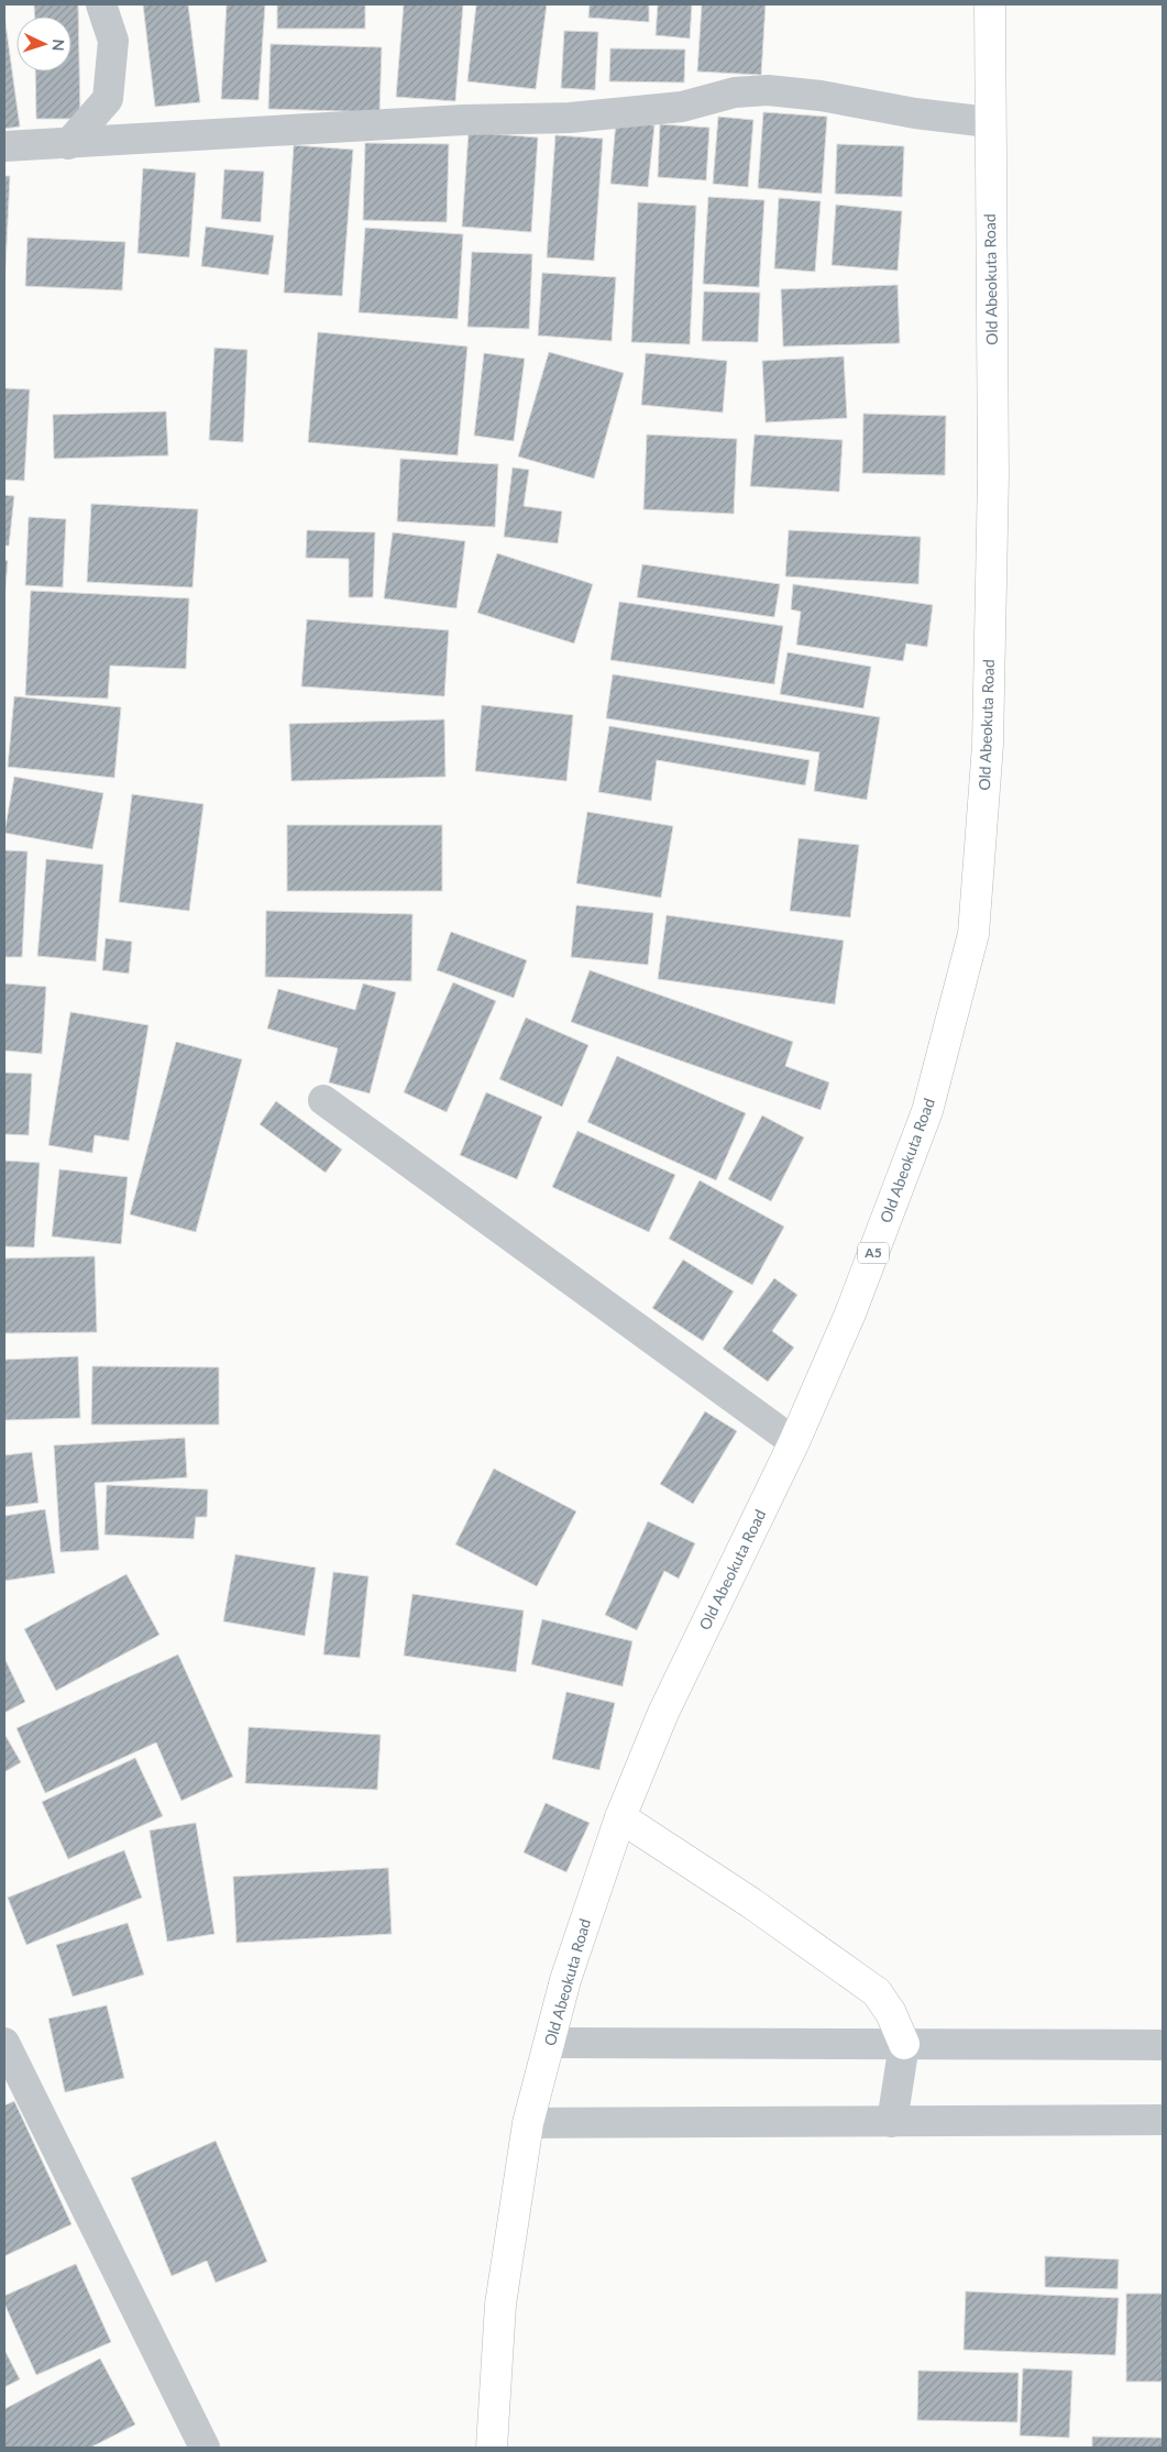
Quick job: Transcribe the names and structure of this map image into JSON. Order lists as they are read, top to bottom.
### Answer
{
  "streets": {
    "highway": ["Old Abeokuta Road", "A5"]
  },
  "north": "right"
}
